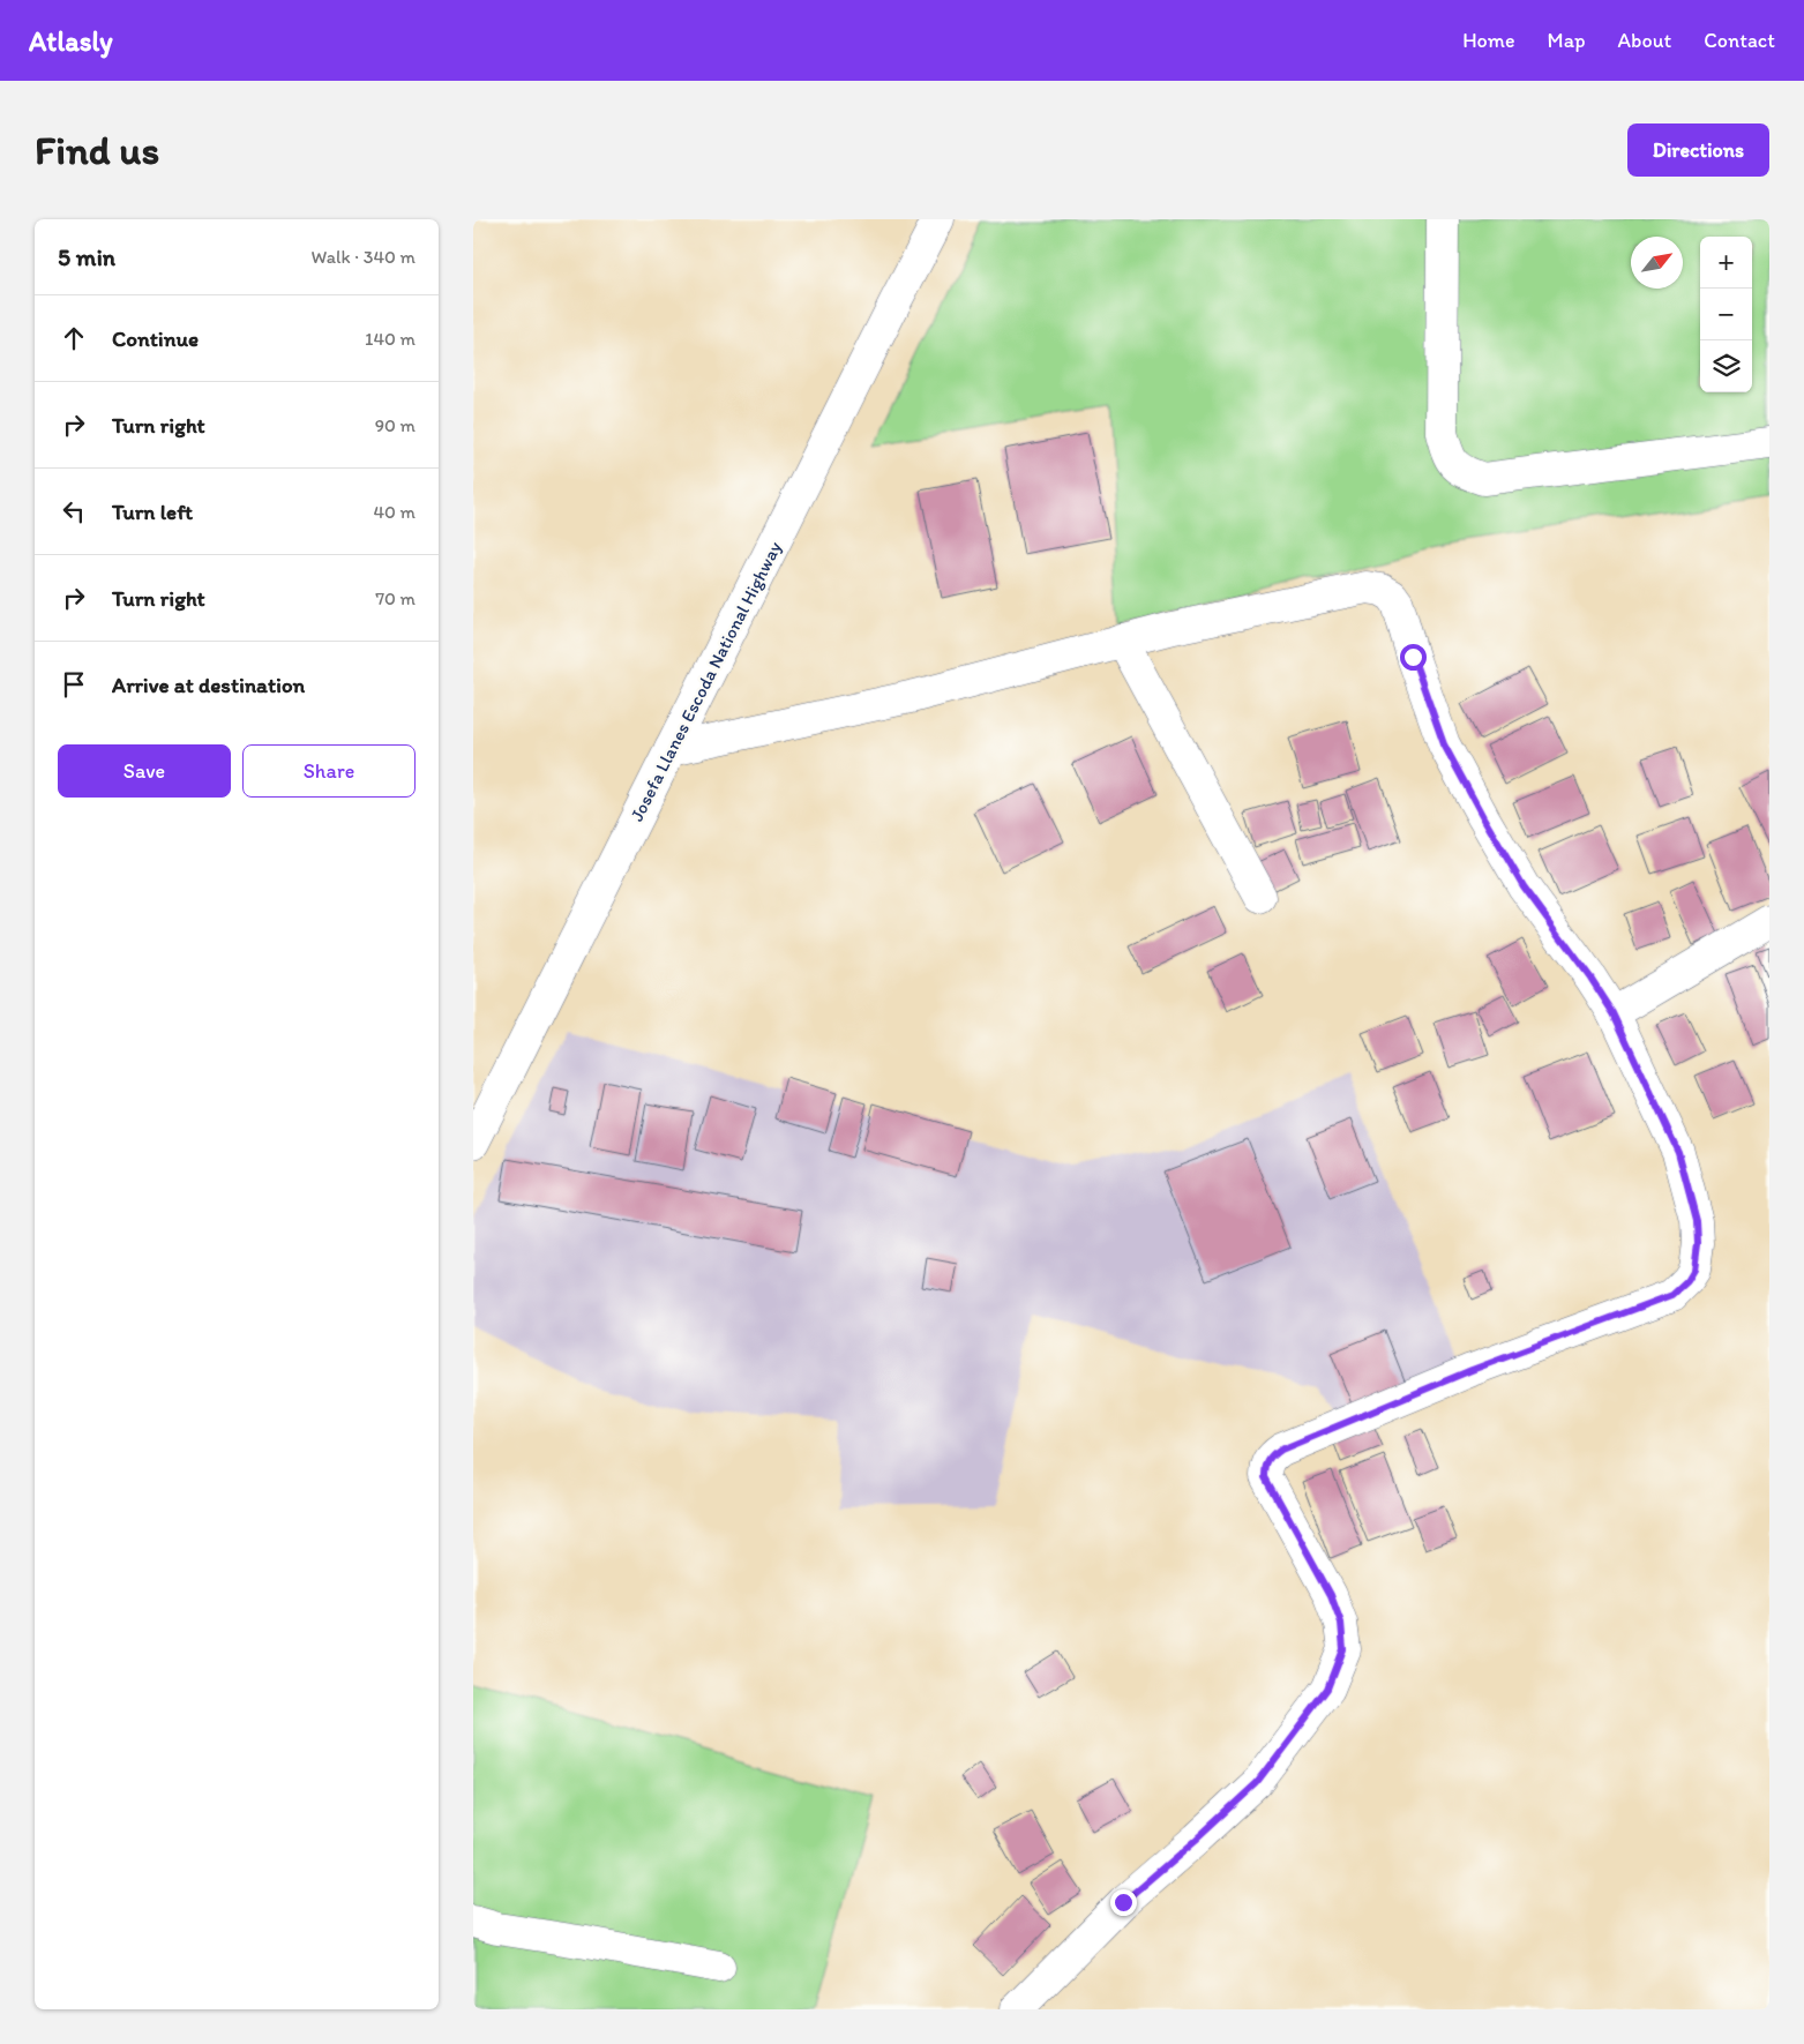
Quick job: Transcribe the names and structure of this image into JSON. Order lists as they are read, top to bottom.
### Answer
{
  "streets": {
    "street": ["Josefa Llanes Escoda National Highway"]
  },
  "north": "top right",
  "page": {
    "header": "Atlasly",
    "nav": [
      "Home",
      "Map",
      "About",
      "Contact"
    ],
    "buttons": [
      "Directions",
      ["Save", "Share"]
    ],
    "title": "Find us",
    "heading": ["5 min", "Walk · 340 m"],
    "map_buttons": ["+", "−"],
    "list": [
      ["Continue", "140 m"],
      ["Turn right", "90 m"],
      ["Turn left", "40 m"],
      ["Turn right", "70 m"],
      "Arrive at destination"
    ]
  }
}
